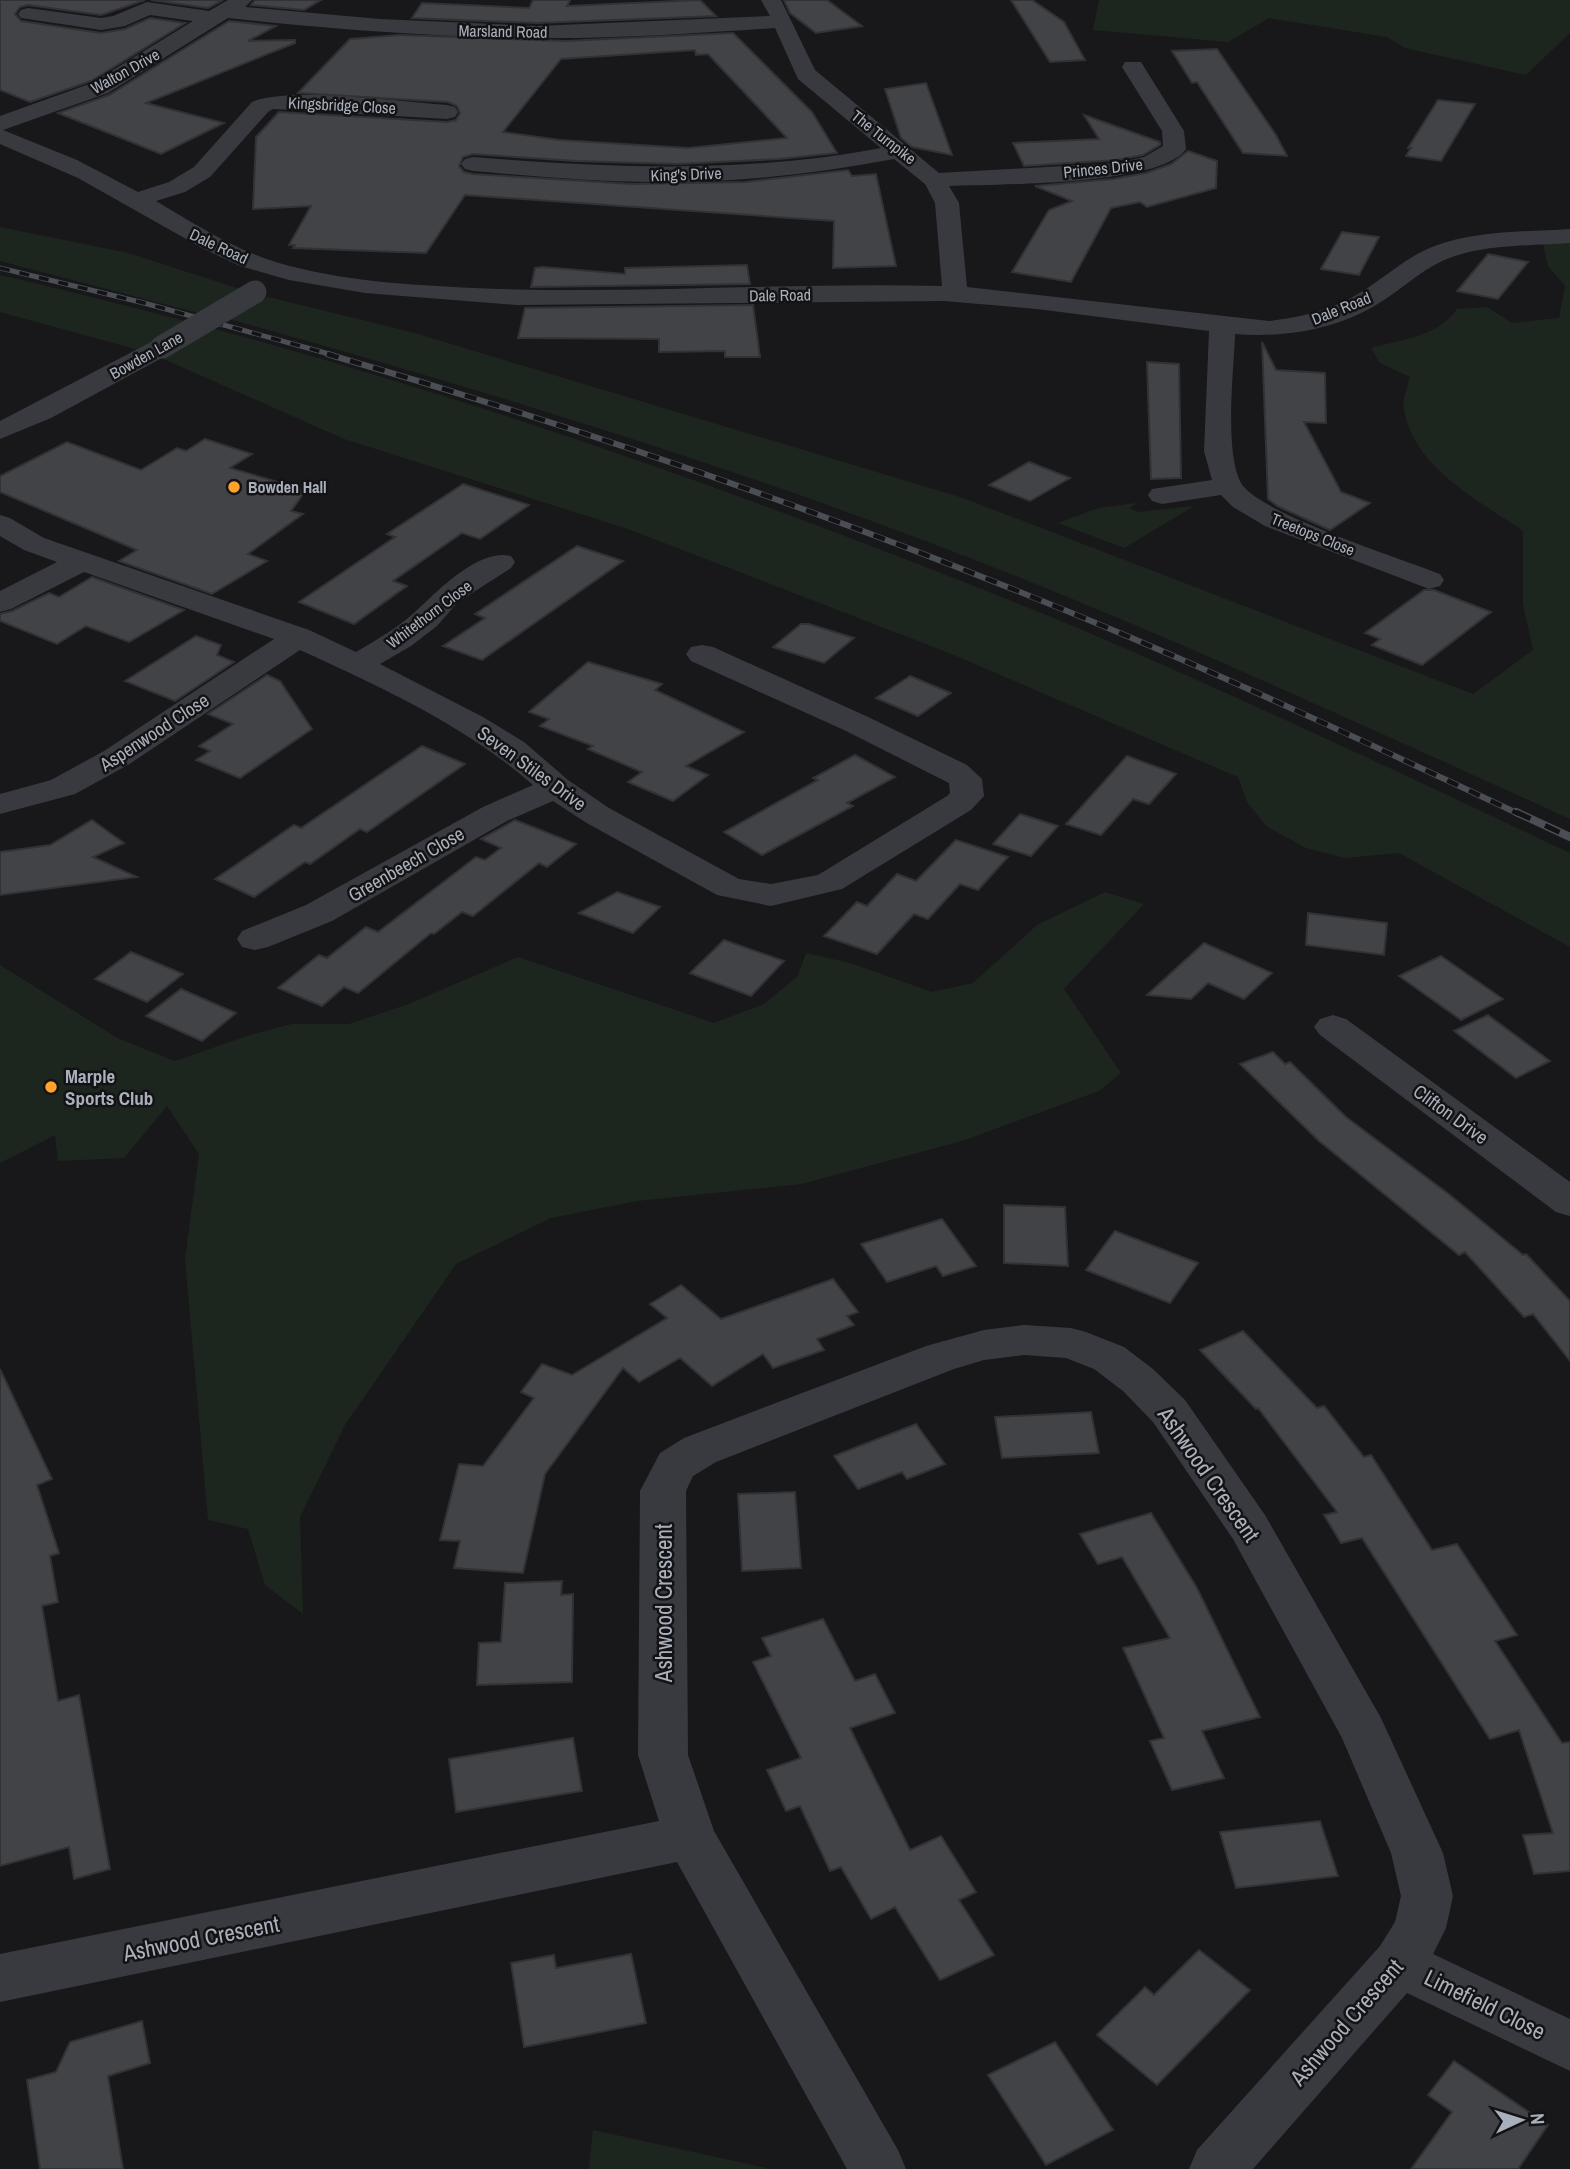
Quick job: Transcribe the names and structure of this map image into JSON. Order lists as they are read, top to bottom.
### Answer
{
  "streets": {
    "street": [
      "Marsland Road",
      "Walton Drive",
      "Kingsbridge Close",
      "The Turnpike",
      "Princes Drive",
      "King's Drive",
      "Dale Road",
      "Bowden Lane",
      "Treetops Close",
      "Whitethorn Close",
      "Aspenwood Close",
      "Seven Stiles Drive",
      "Greenbeech Close",
      "Clifton Drive",
      "Ashwood Crescent",
      "Limefield Close"
    ]
  },
  "crossings": [
    ["Marsland Road", "Walton Drive"],
    ["Marsland Road", "The Turnpike"],
    ["Kingsbridge Close", "Dale Road"],
    ["The Turnpike", "Princes Drive"],
    ["The Turnpike", "King's Drive"],
    ["The Turnpike", "Dale Road"],
    ["Dale Road", "Bowden Lane"],
    ["Whitethorn Close", "Seven Stiles Drive"],
    ["Aspenwood Close", "Seven Stiles Drive"],
    ["Seven Stiles Drive", "Greenbeech Close"],
    ["Ashwood Crescent", "Limefield Close"]
  ],
  "places": ["Bowden Hall", "Marple Sports Club"],
  "north": "right"
}
